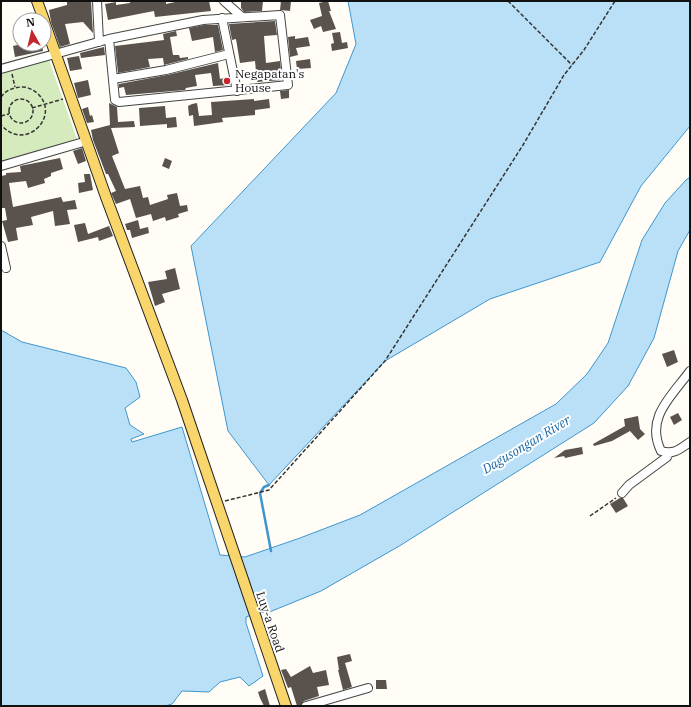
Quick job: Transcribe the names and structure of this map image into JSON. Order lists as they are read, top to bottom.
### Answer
{
  "streets": {
    "main road": ["Luy-a Road"]
  },
  "water": ["Dagusongan River"],
  "places": ["Negapatan's House"],
  "north": "top"
}
